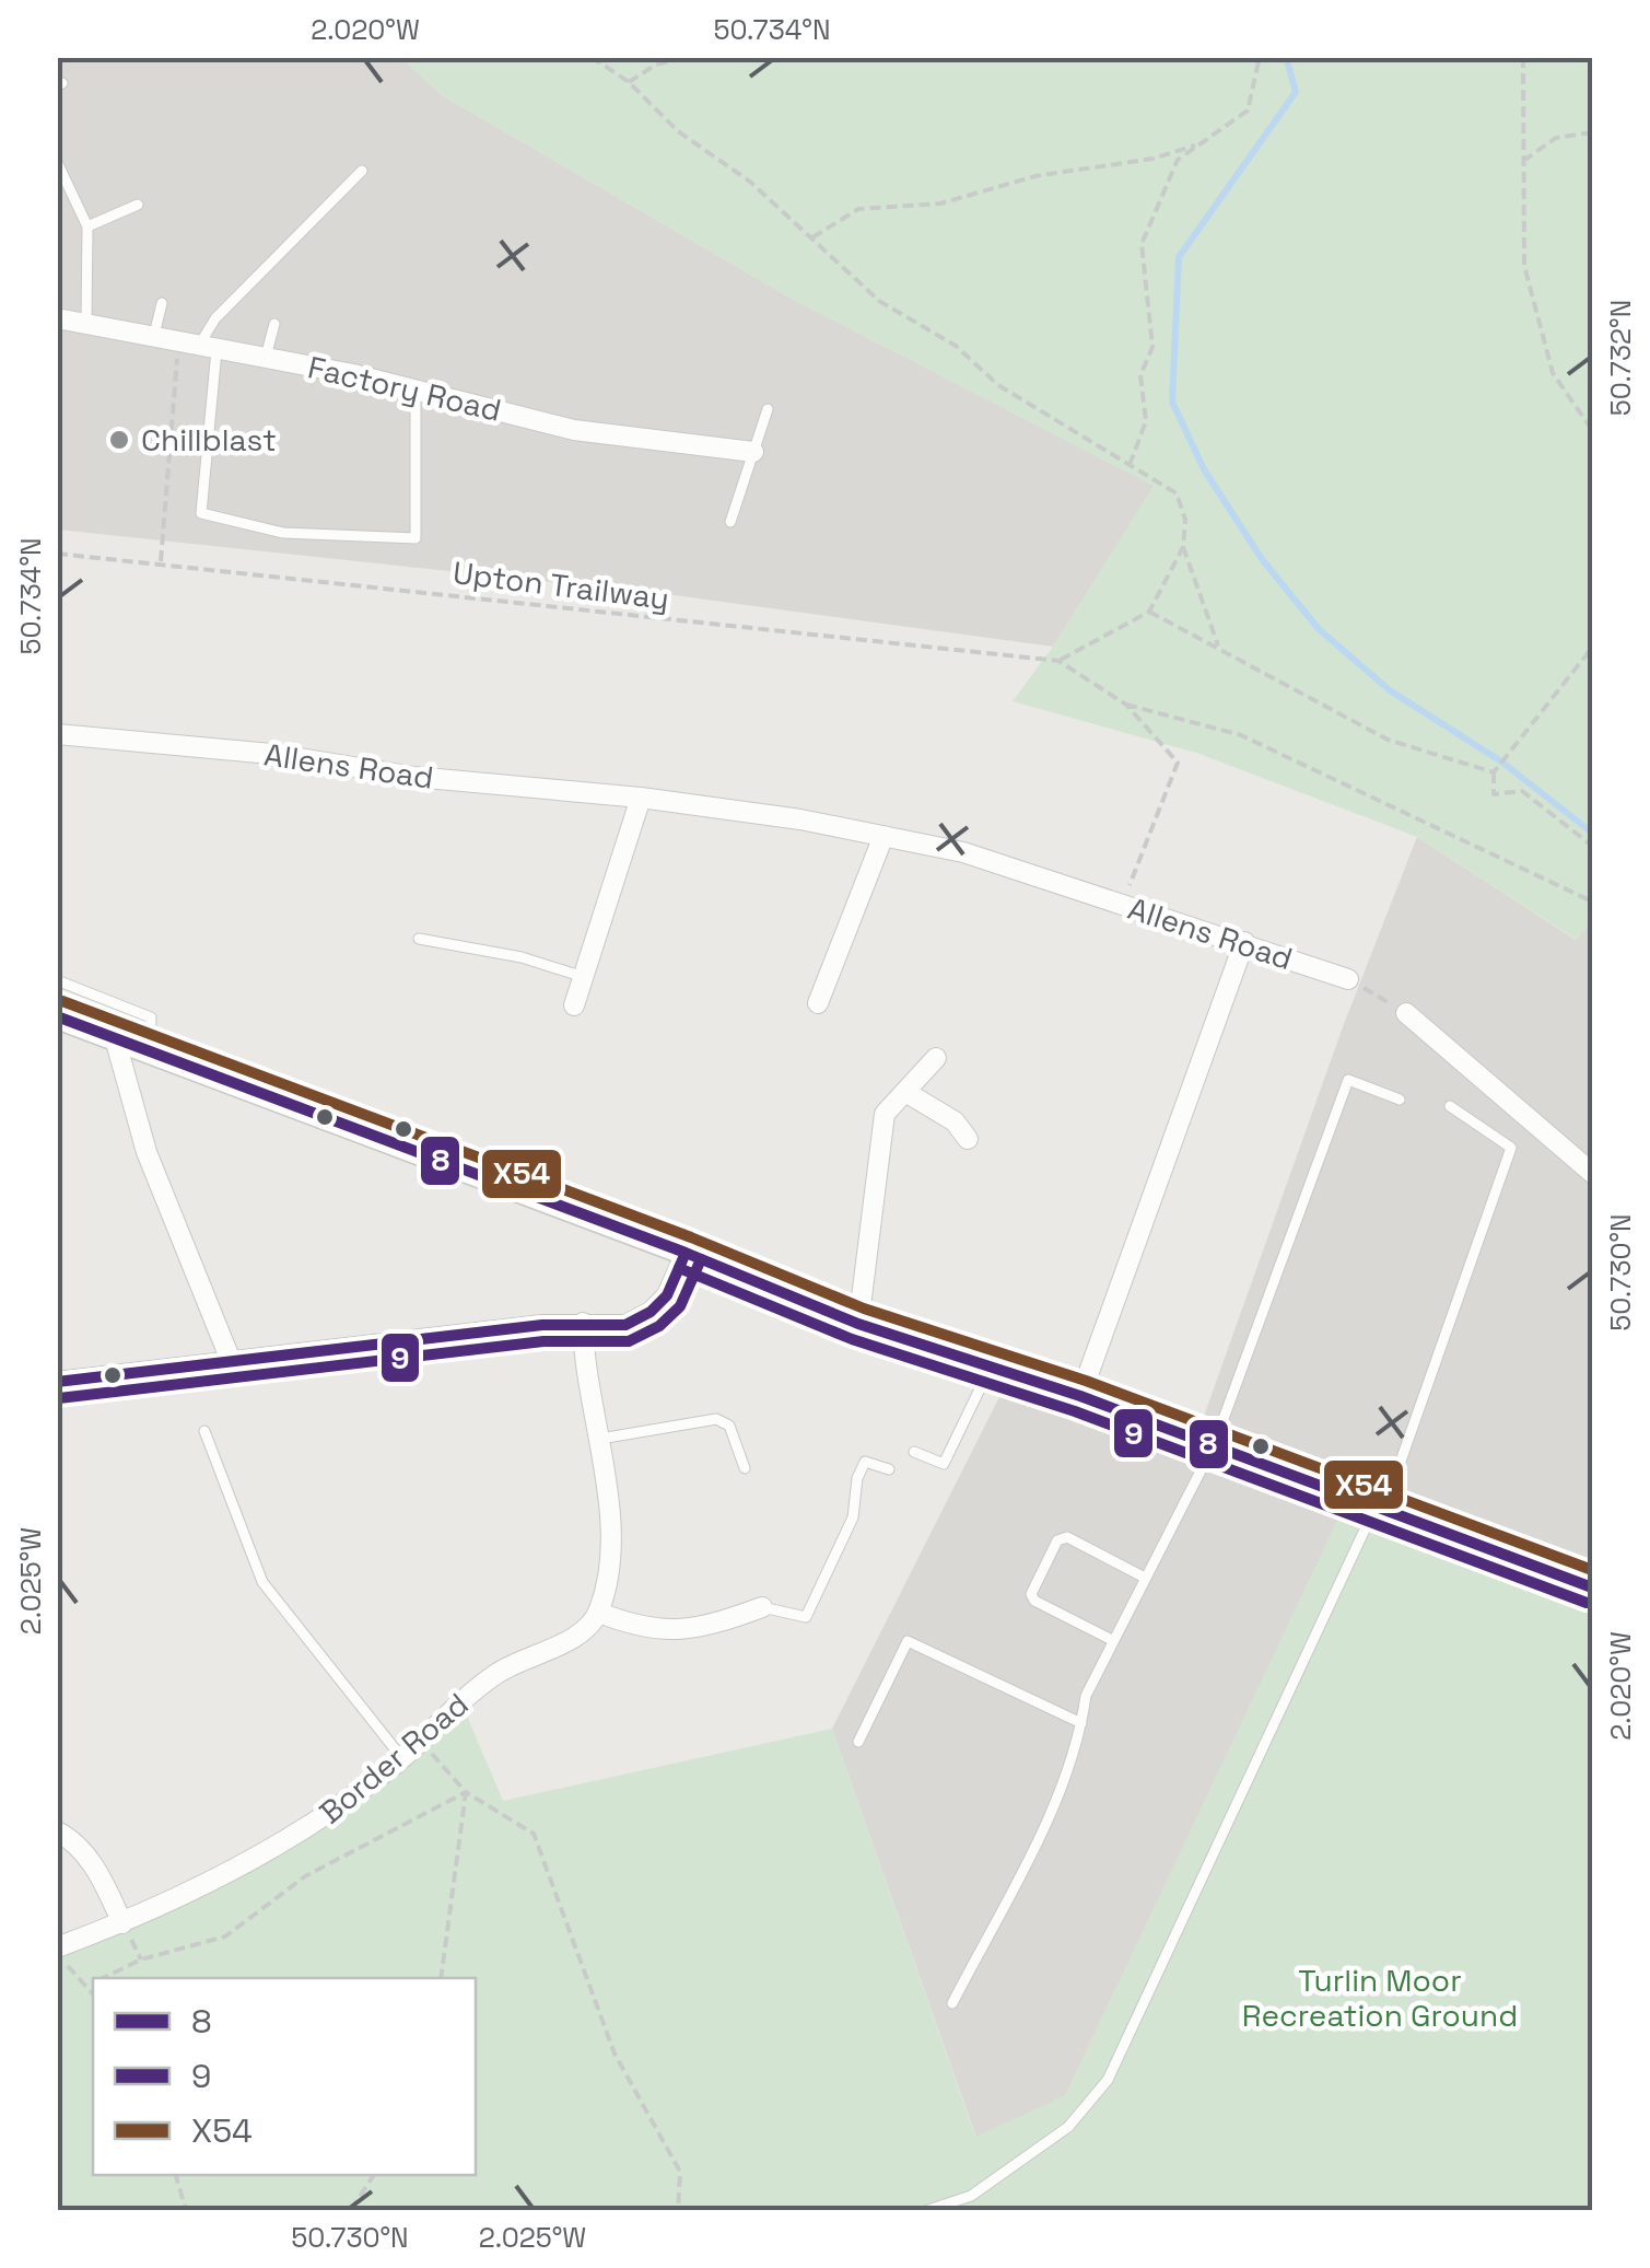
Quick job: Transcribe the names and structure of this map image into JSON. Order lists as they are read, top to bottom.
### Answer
{
  "streets": {
    "street": ["Factory Road", "Allens Road", "Border Road"],
    "path": ["Upton Trailway"]
  },
  "parks": ["Turlin Moor Recreation Ground"],
  "places": ["Chillblast"],
  "lines": ["transit line X54", "transit line 8", "transit line 9"],
  "legend": ["8", "9", "X54"],
  "coordinates": [
    "2.020°W",
    "50.734°N",
    "50.732°N",
    "50.730°N",
    "2.025°W"
  ]
}
